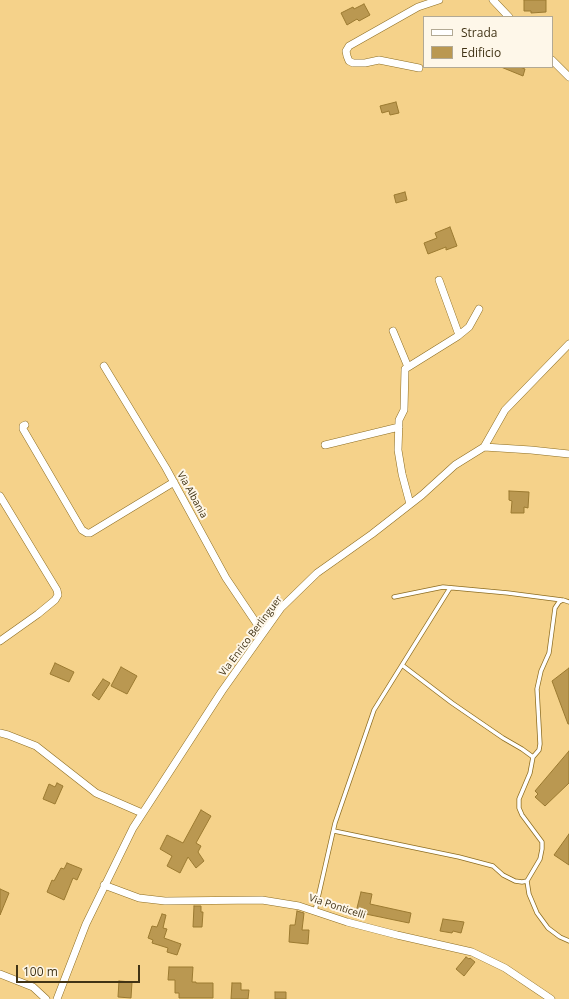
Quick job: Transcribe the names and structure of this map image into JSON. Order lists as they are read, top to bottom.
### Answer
{
  "streets": {
    "street": ["Via Albania", "Via Enrico Berlinguer", "Via Ponticelli"]
  },
  "crossings": [
    ["Via Albania", "Via Enrico Berlinguer"],
    ["Via Enrico Berlinguer", "Via Ponticelli"]
  ],
  "legend": ["Strada", "Edificio"],
  "scale_bar": "100 m"
}
